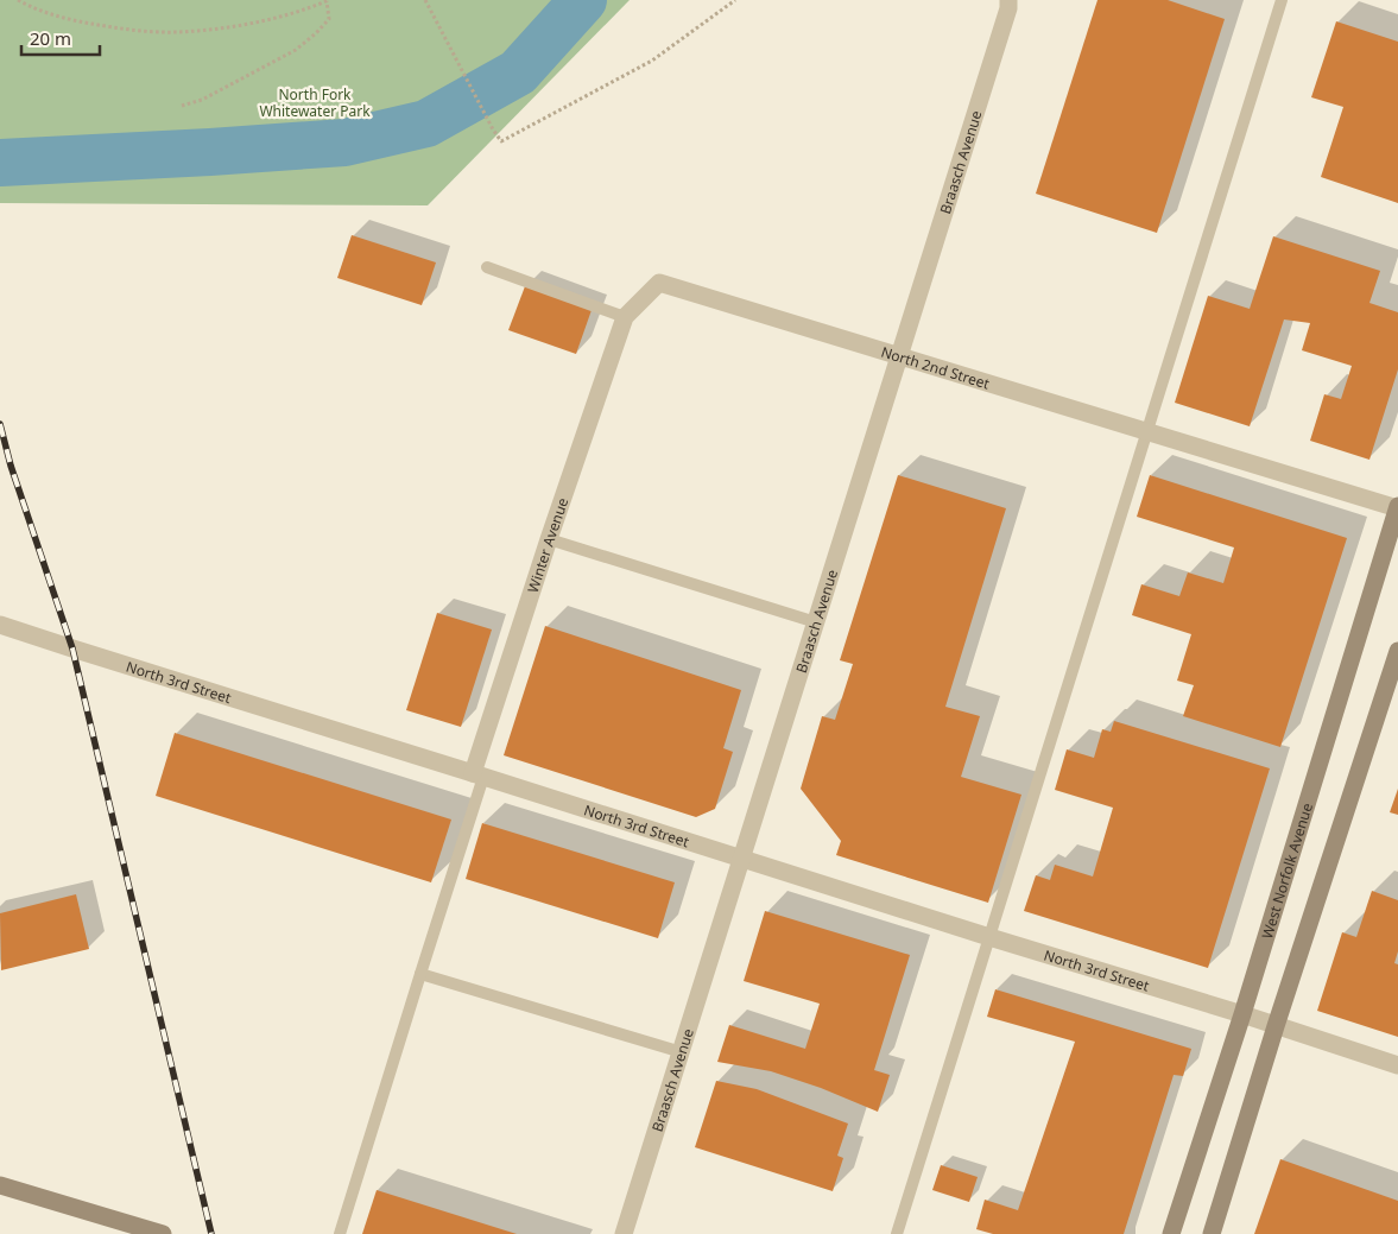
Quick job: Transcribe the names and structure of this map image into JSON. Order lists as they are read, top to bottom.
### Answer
{
  "streets": {
    "main road": ["West Norfolk Avenue"],
    "street": [
      "Braasch Avenue",
      "North 2nd Street",
      "Winter Avenue",
      "North 3rd Street"
    ]
  },
  "crossings": [
    ["Braasch Avenue", "North 2nd Street"],
    ["Braasch Avenue", "North 3rd Street"],
    ["North 2nd Street", "Winter Avenue"],
    ["North 2nd Street", "West Norfolk Avenue"],
    ["Winter Avenue", "North 3rd Street"],
    ["North 3rd Street", "West Norfolk Avenue"]
  ],
  "parks": ["North Fork Whitewater Park"],
  "scale_bar": "20 m"
}
